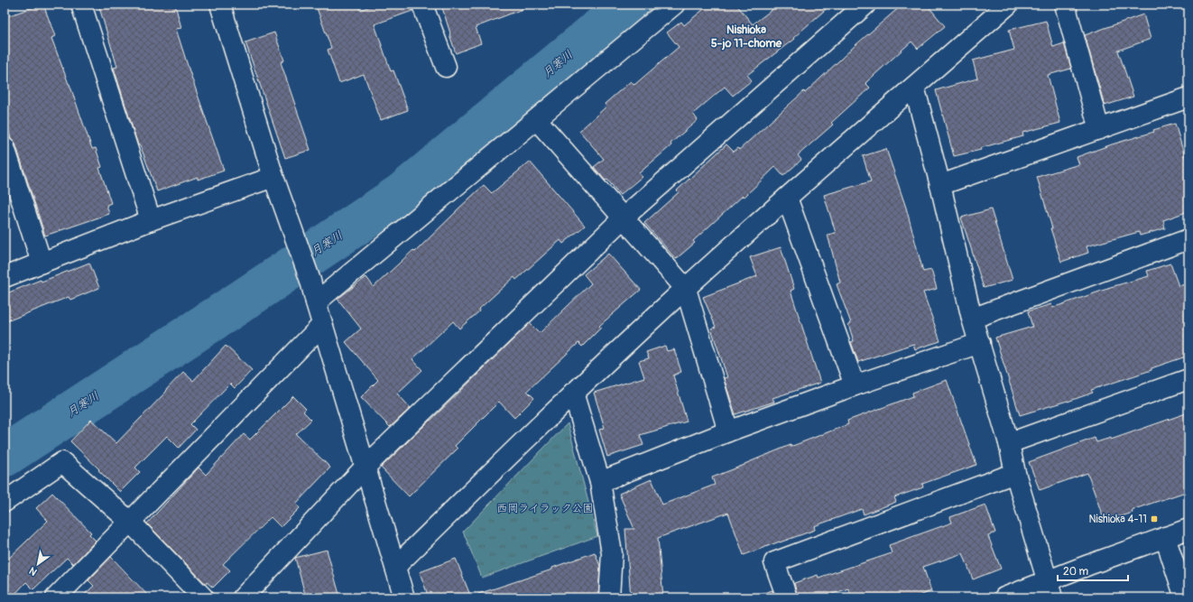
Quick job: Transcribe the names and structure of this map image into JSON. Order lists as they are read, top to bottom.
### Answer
{
  "districts": ["Nishioka 5-jo 11-chome"],
  "water": ["月寒川"],
  "parks": ["西岡ライラック公園"],
  "places": {
    "transit": ["Nishioka 4-11"]
  },
  "scale_bar": "20 m",
  "north": "bottom left"
}
